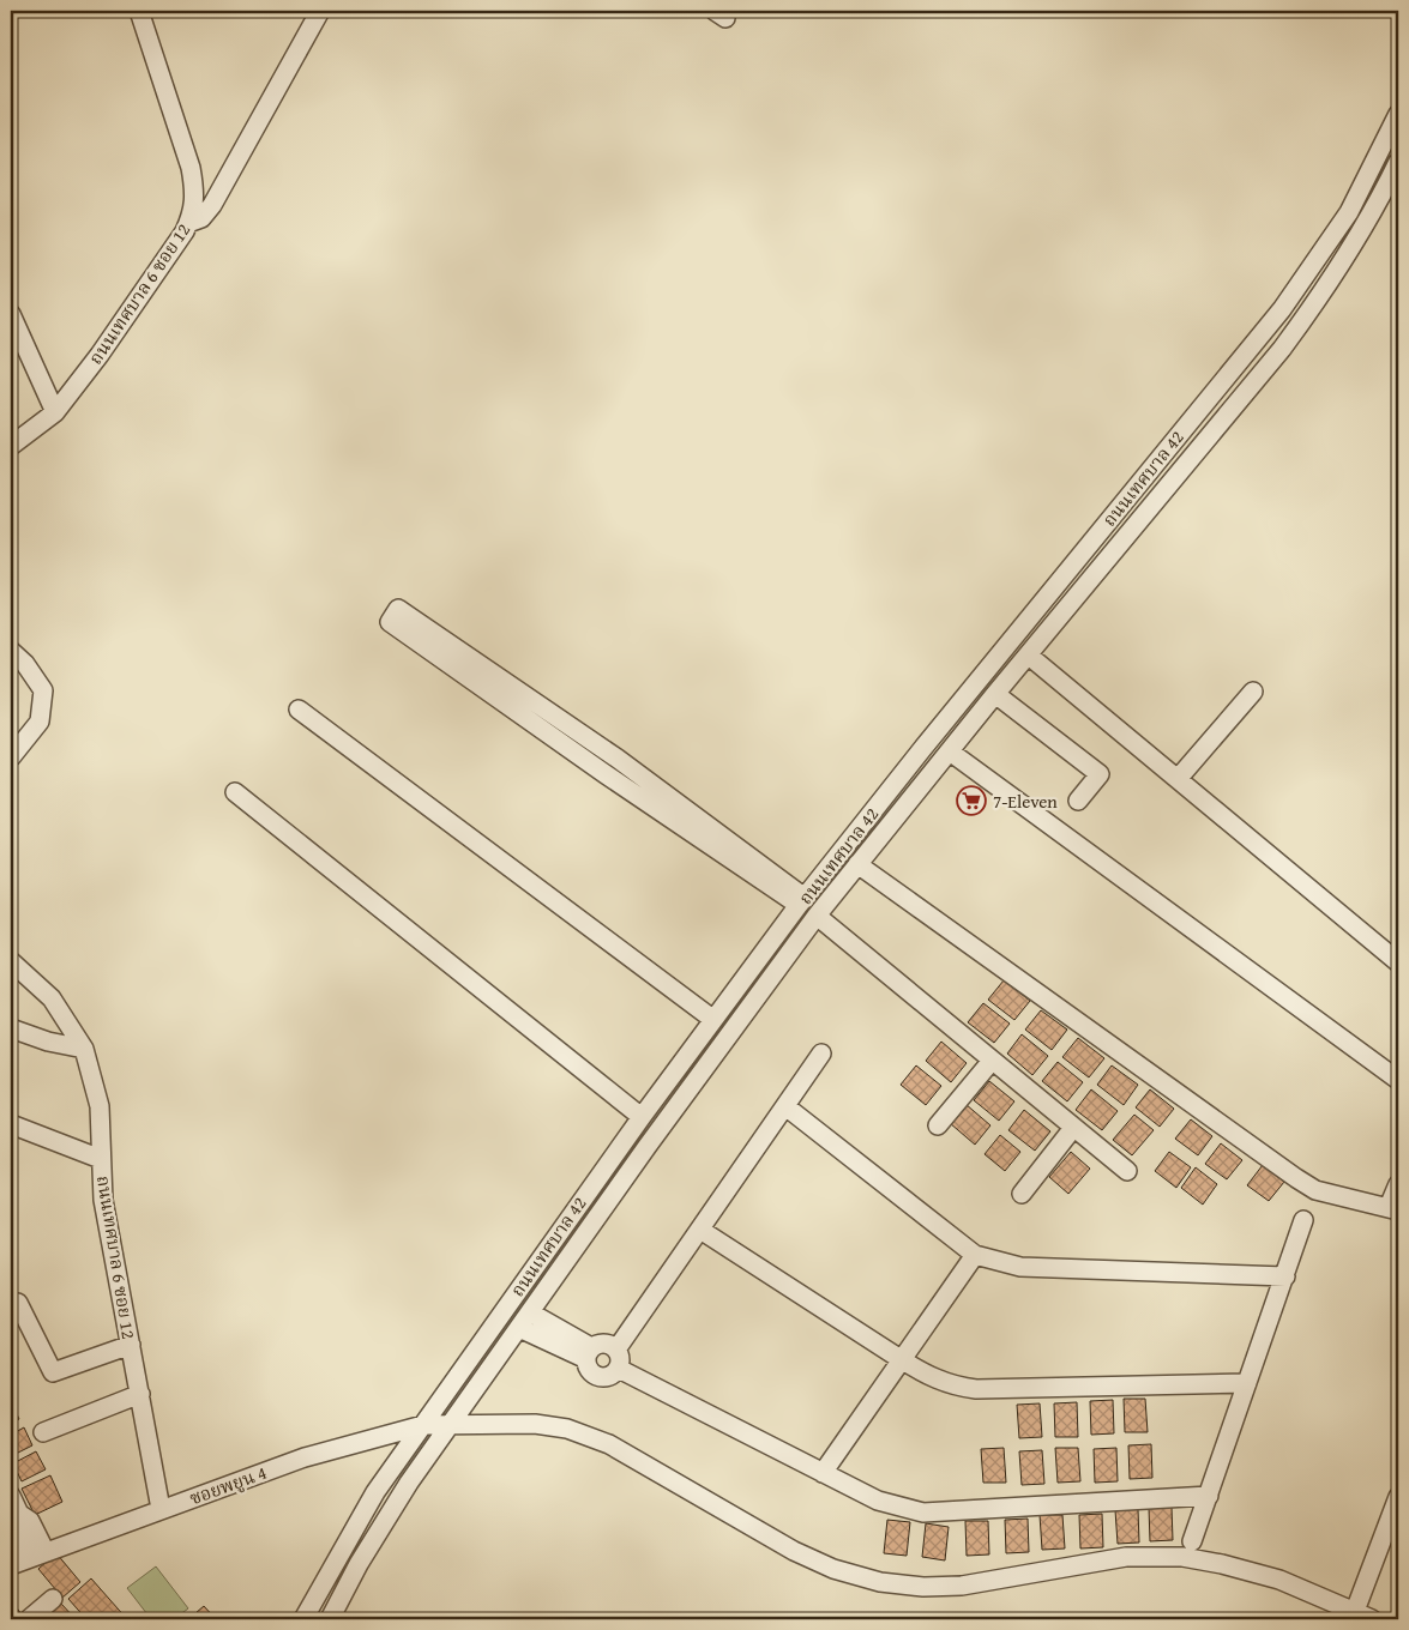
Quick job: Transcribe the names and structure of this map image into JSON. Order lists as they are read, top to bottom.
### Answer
{
  "streets": {
    "street": ["ถนนเทศบาล 6 ซอย 12", "ถนนเทศบาล 42", "ซอยพยูน 4"]
  },
  "crossings": [
    ["ถนนเทศบาล 6 ซอย 12", "ซอยพยูน 4"],
    ["ถนนเทศบาล 42", "ซอยพยูน 4"]
  ],
  "places": {
    "supermarket": ["7-Eleven"]
  }
}
